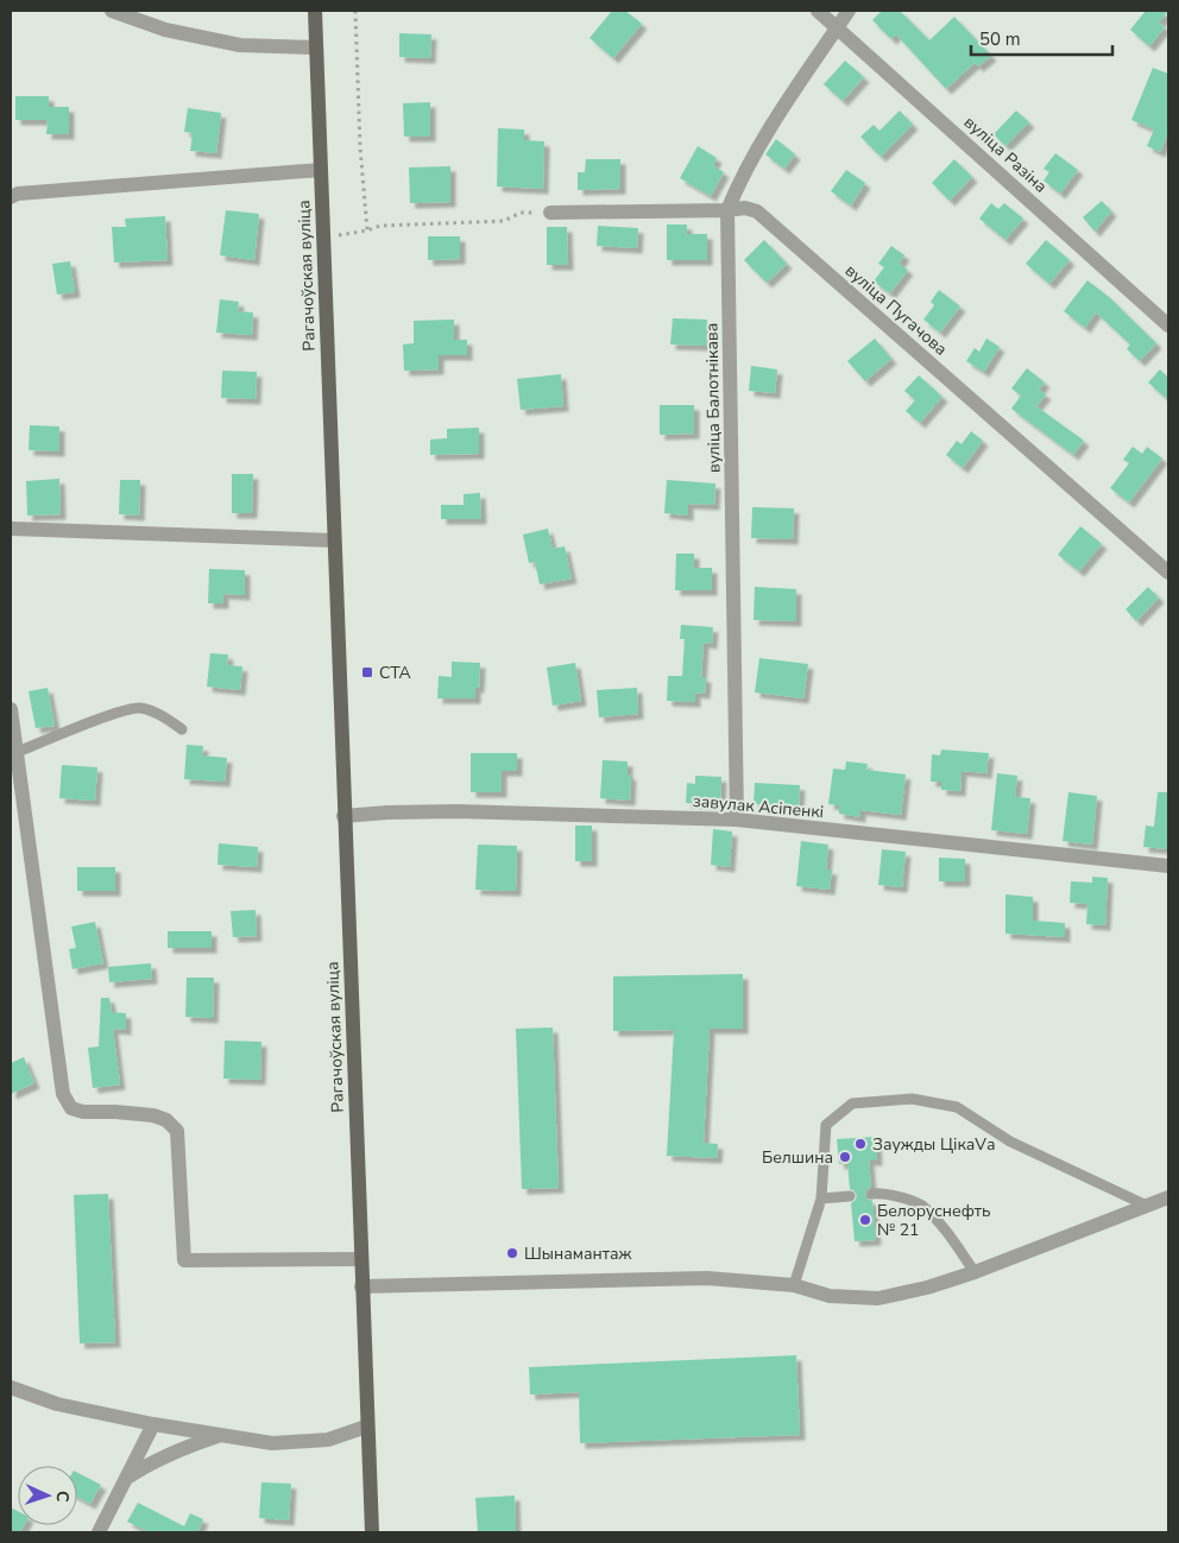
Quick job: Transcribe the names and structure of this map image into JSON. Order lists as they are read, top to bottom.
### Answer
{
  "streets": {
    "main road": ["Рагачоўская вуліца"],
    "street": [
      "вуліца Разіна",
      "вуліца Пугачова",
      "вуліца Балотнікава",
      "завулак Асіпенкі"
    ]
  },
  "crossings": [
    ["вуліца Разіна", "вуліца Балотнікава"],
    ["Рагачоўская вуліца", "завулак Асіпенкі"],
    ["вуліца Пугачова", "вуліца Балотнікава"],
    ["вуліца Балотнікава", "завулак Асіпенкі"]
  ],
  "places": {
    "transit": ["СТА"],
    "other": [
      "Заужды ЦікаVа",
      "Белшина",
      "Белоруснефть № 21",
      "Шынамантаж"
    ]
  },
  "scale_bar": "50 m",
  "north": "right"
}
